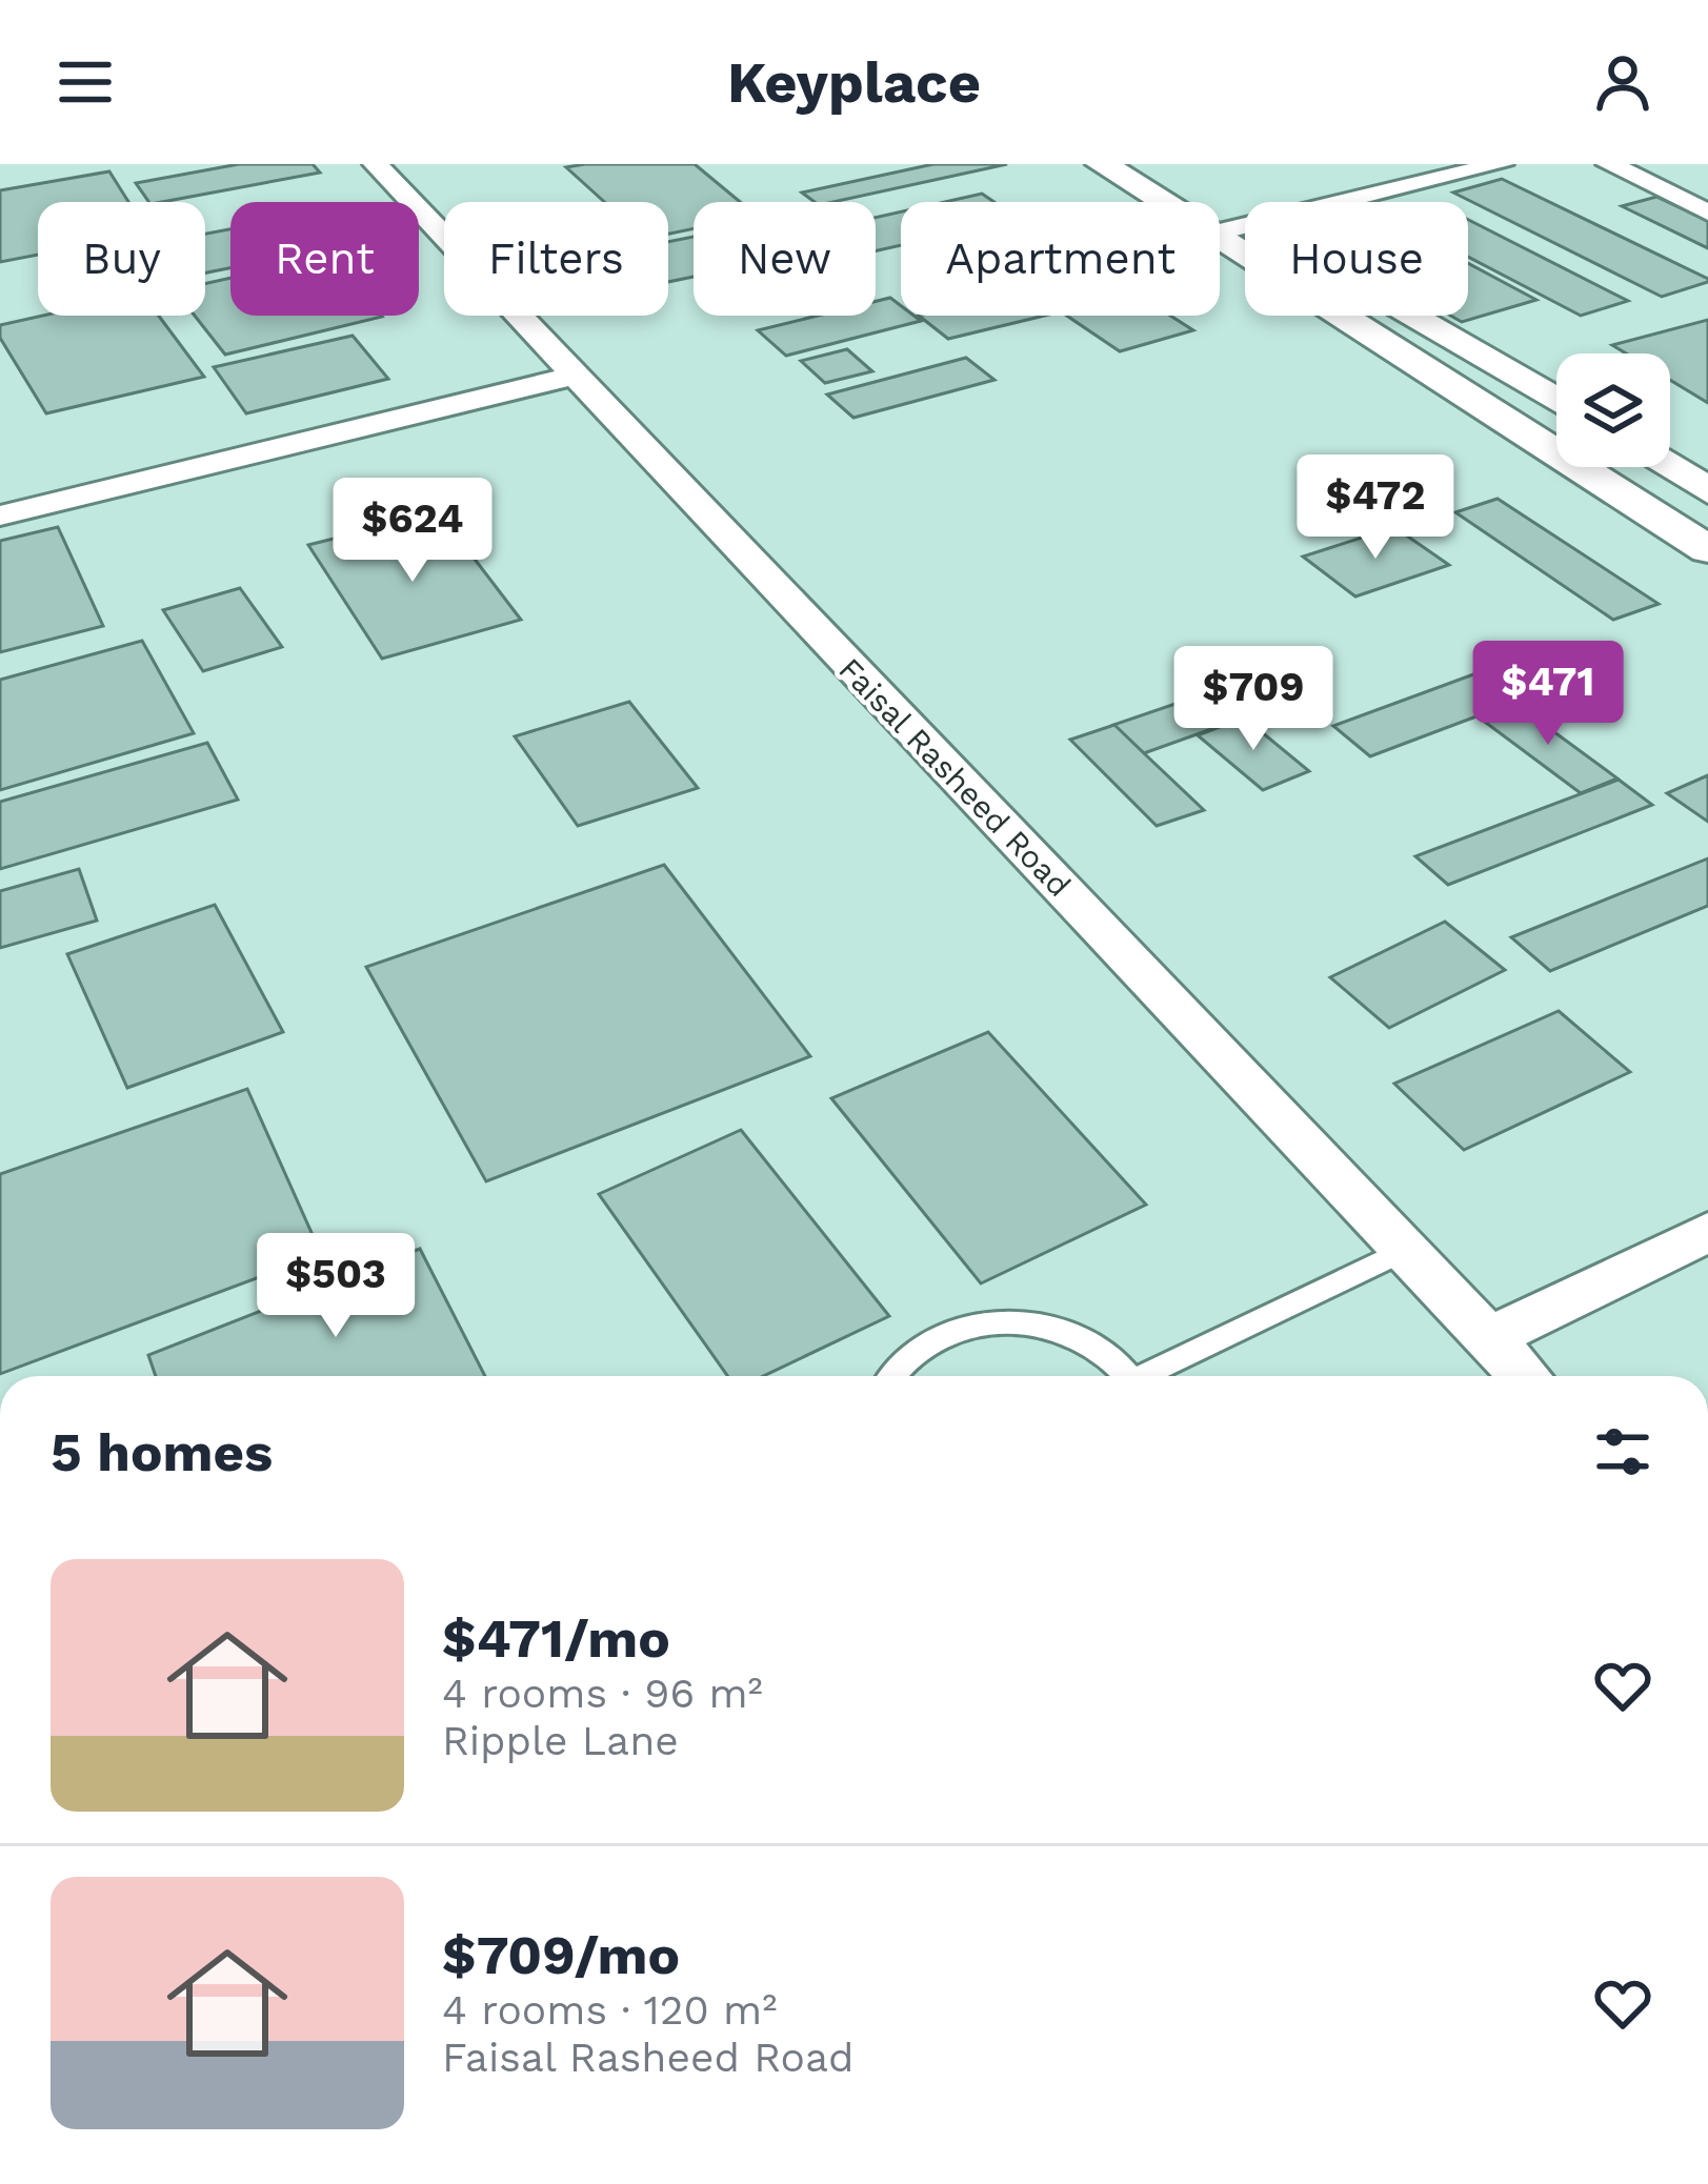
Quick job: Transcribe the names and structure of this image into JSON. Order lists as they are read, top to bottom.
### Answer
{
  "streets": {
    "street": ["Faisal Rasheed Road"]
  },
  "page": {
    "header": "Keyplace",
    "chip": [
      "Buy",
      "Rent",
      "Filters",
      "New",
      "Apartment",
      "House"
    ],
    "price": [
      "$472",
      "$624",
      "$471",
      "$709",
      "$503"
    ],
    "heading": "5 homes",
    "list": [
      {
        "name": "$471/mo",
        "note": "4 rooms · 96 m² · Ripple Lane"
      },
      {
        "name": "$709/mo",
        "note": "4 rooms · 120 m² · Faisal Rasheed Road"
      }
    ]
  }
}
